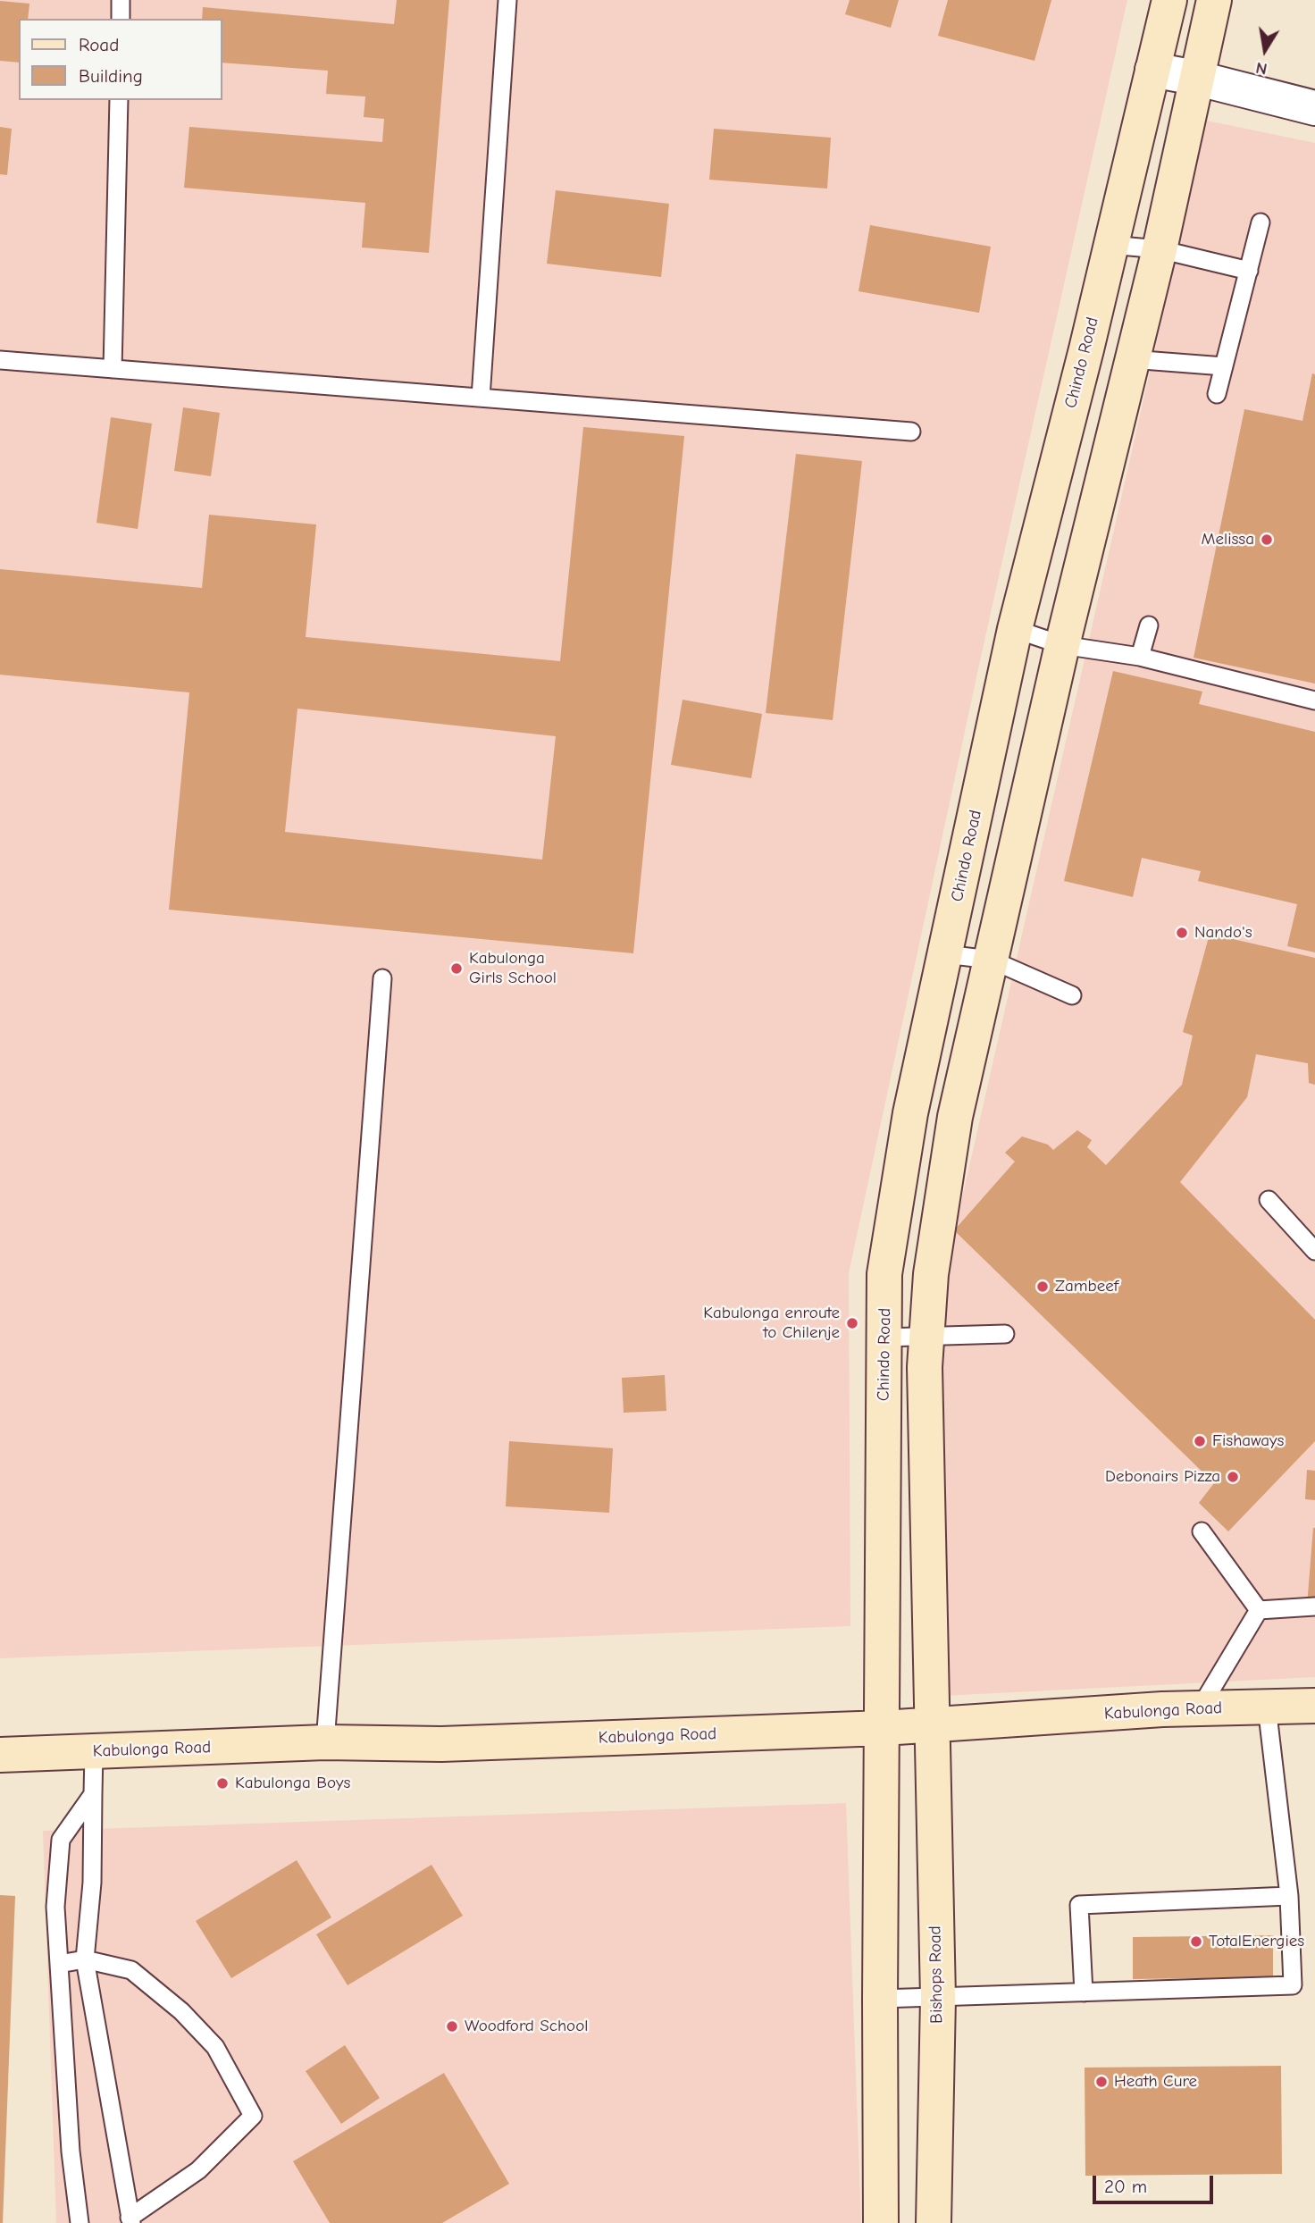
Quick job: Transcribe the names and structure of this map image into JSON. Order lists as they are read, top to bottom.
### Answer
{
  "streets": {
    "main road": ["Chindo Road", "Kabulonga Road", "Bishops Road"]
  },
  "crossings": [
    ["Chindo Road", "Kabulonga Road"],
    ["Kabulonga Road", "Bishops Road"]
  ],
  "places": [
    "Melissa",
    "Nando's",
    "Kabulonga Girls School",
    "Zambeef",
    "Kabulonga enroute to Chilenje",
    "Fishaways",
    "Debonairs Pizza",
    "Kabulonga Boys",
    "TotalEnergies",
    "Woodford School",
    "Heath Cure"
  ],
  "legend": ["Road", "Building"],
  "scale_bar": "20 m",
  "north": "bottom"
}
